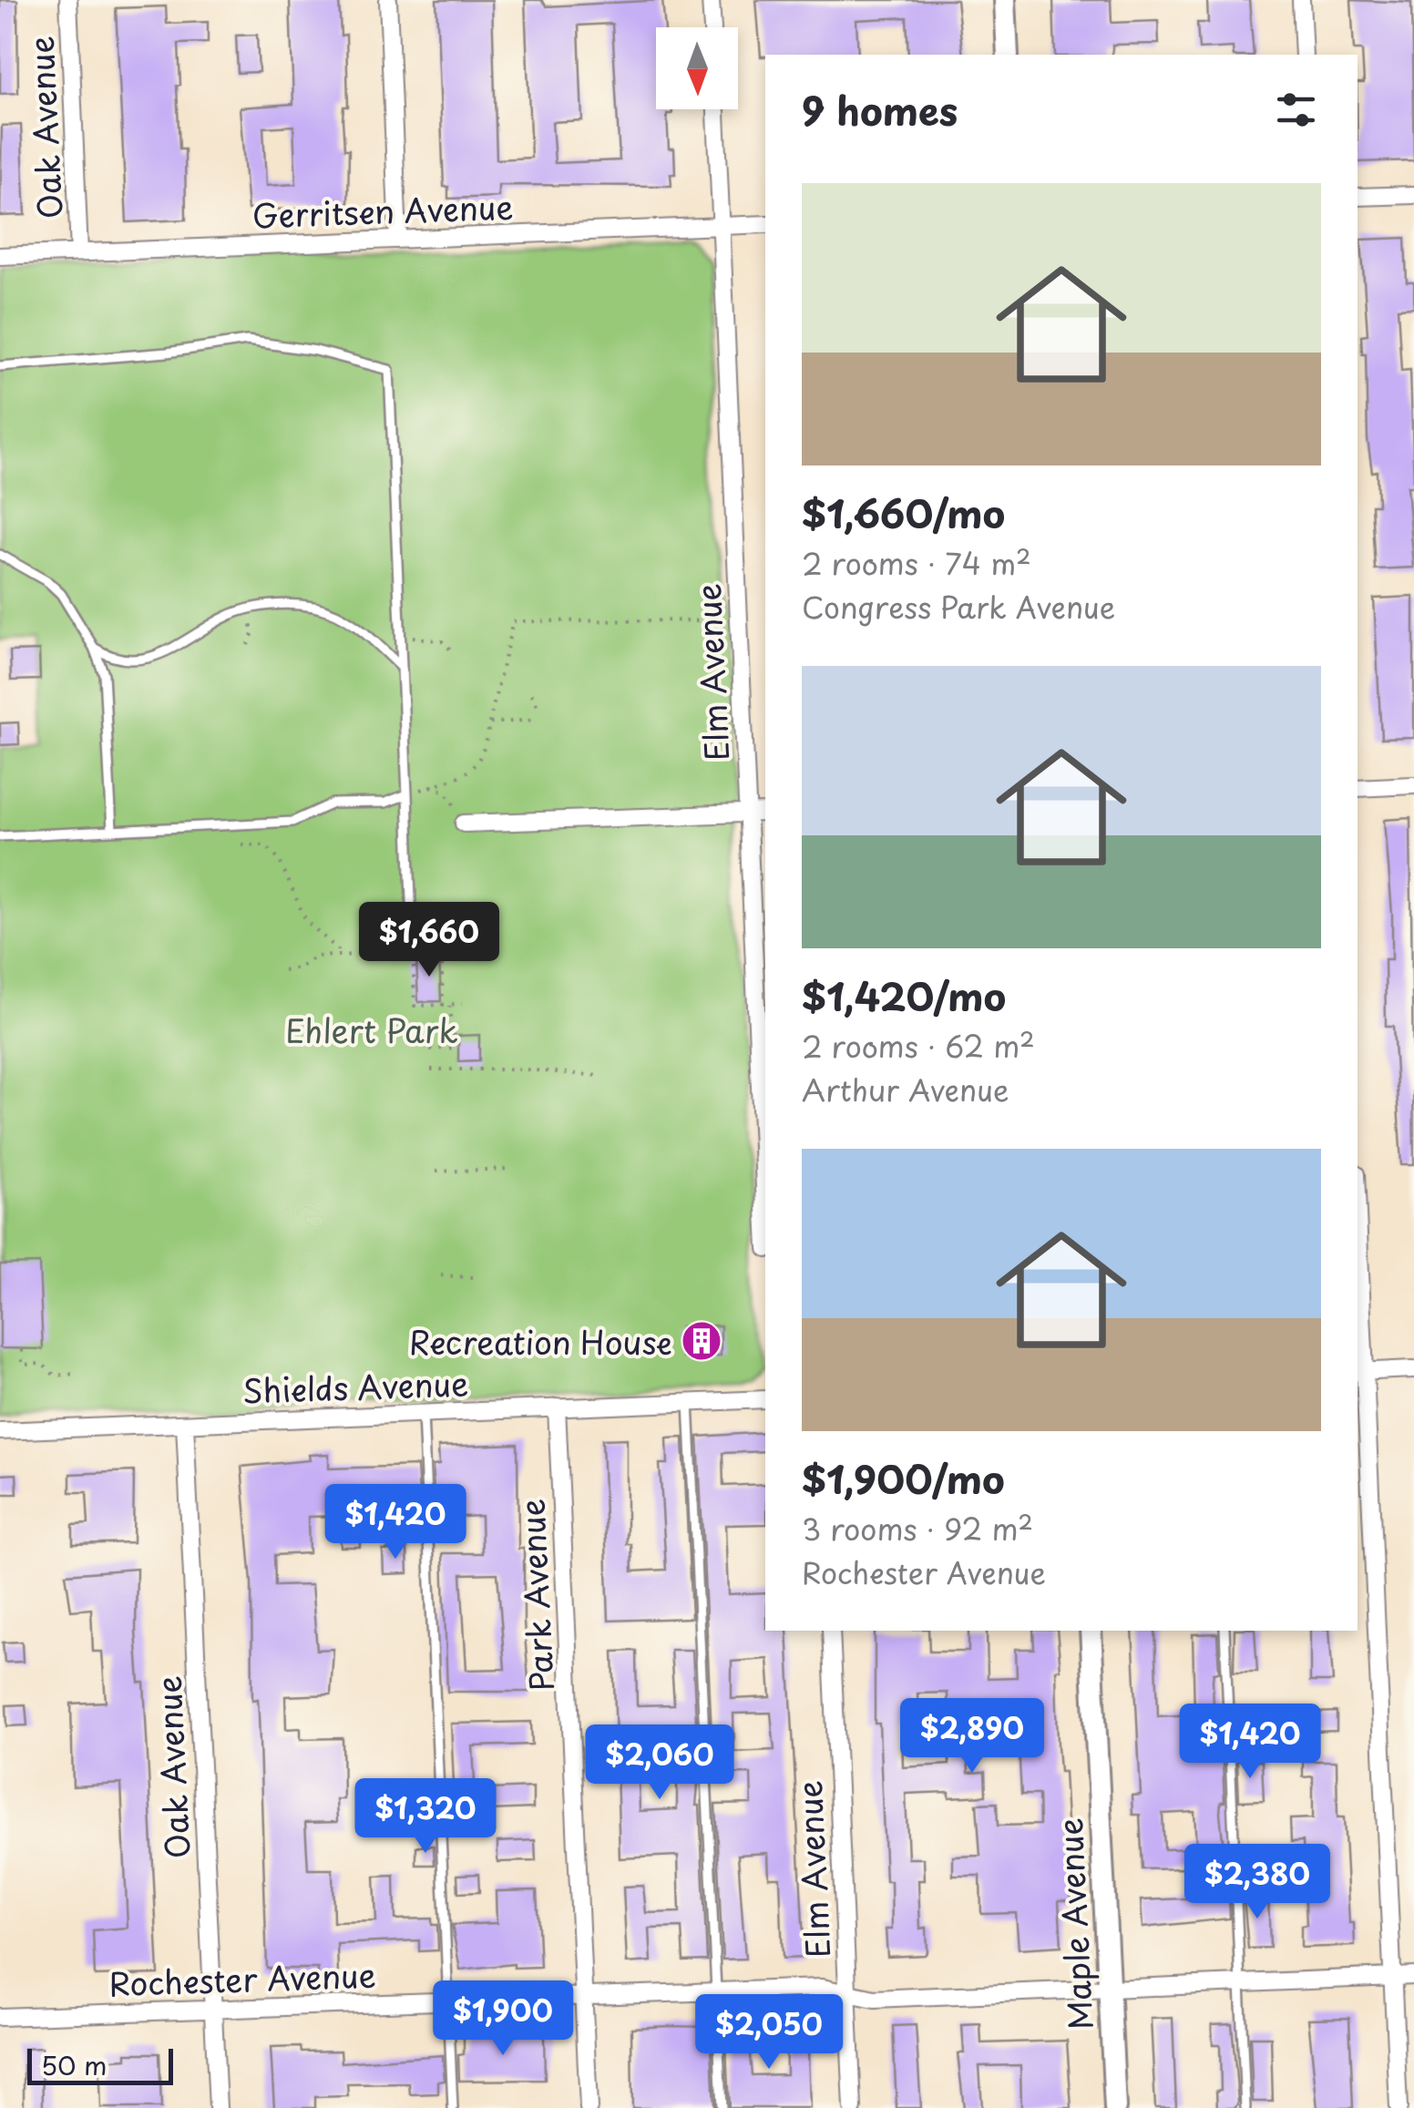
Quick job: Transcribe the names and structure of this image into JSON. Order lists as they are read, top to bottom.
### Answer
{
  "streets": {
    "street": [
      "Oak Avenue",
      "Gerritsen Avenue",
      "Elm Avenue",
      "Shields Avenue",
      "Park Avenue",
      "Maple Avenue",
      "Rochester Avenue"
    ]
  },
  "crossings": [
    ["Oak Avenue", "Gerritsen Avenue"],
    ["Oak Avenue", "Shields Avenue"],
    ["Oak Avenue", "Rochester Avenue"],
    ["Gerritsen Avenue", "Elm Avenue"],
    ["Elm Avenue", "Rochester Avenue"],
    ["Shields Avenue", "Park Avenue"],
    ["Park Avenue", "Rochester Avenue"],
    ["Maple Avenue", "Rochester Avenue"]
  ],
  "parks": ["Ehlert Park"],
  "places": {
    "building": ["Recreation House"]
  },
  "scale_bar": "50 m",
  "north": "bottom",
  "page": {
    "heading": "9 homes",
    "list": [
      {
        "name": "$1,660/mo",
        "note": "2 rooms · 74 m² · Congress Park Avenue"
      },
      {
        "name": "$1,420/mo",
        "note": "2 rooms · 62 m² · Arthur Avenue"
      },
      {
        "name": "$1,900/mo",
        "note": "3 rooms · 92 m² · Rochester Avenue"
      }
    ],
    "price": [
      "$1,660",
      "$1,420",
      "$2,890",
      "$1,420",
      "$2,060",
      "$1,320",
      "$2,380",
      "$1,900",
      "$2,050"
    ],
    "scale": "50 m"
  }
}
